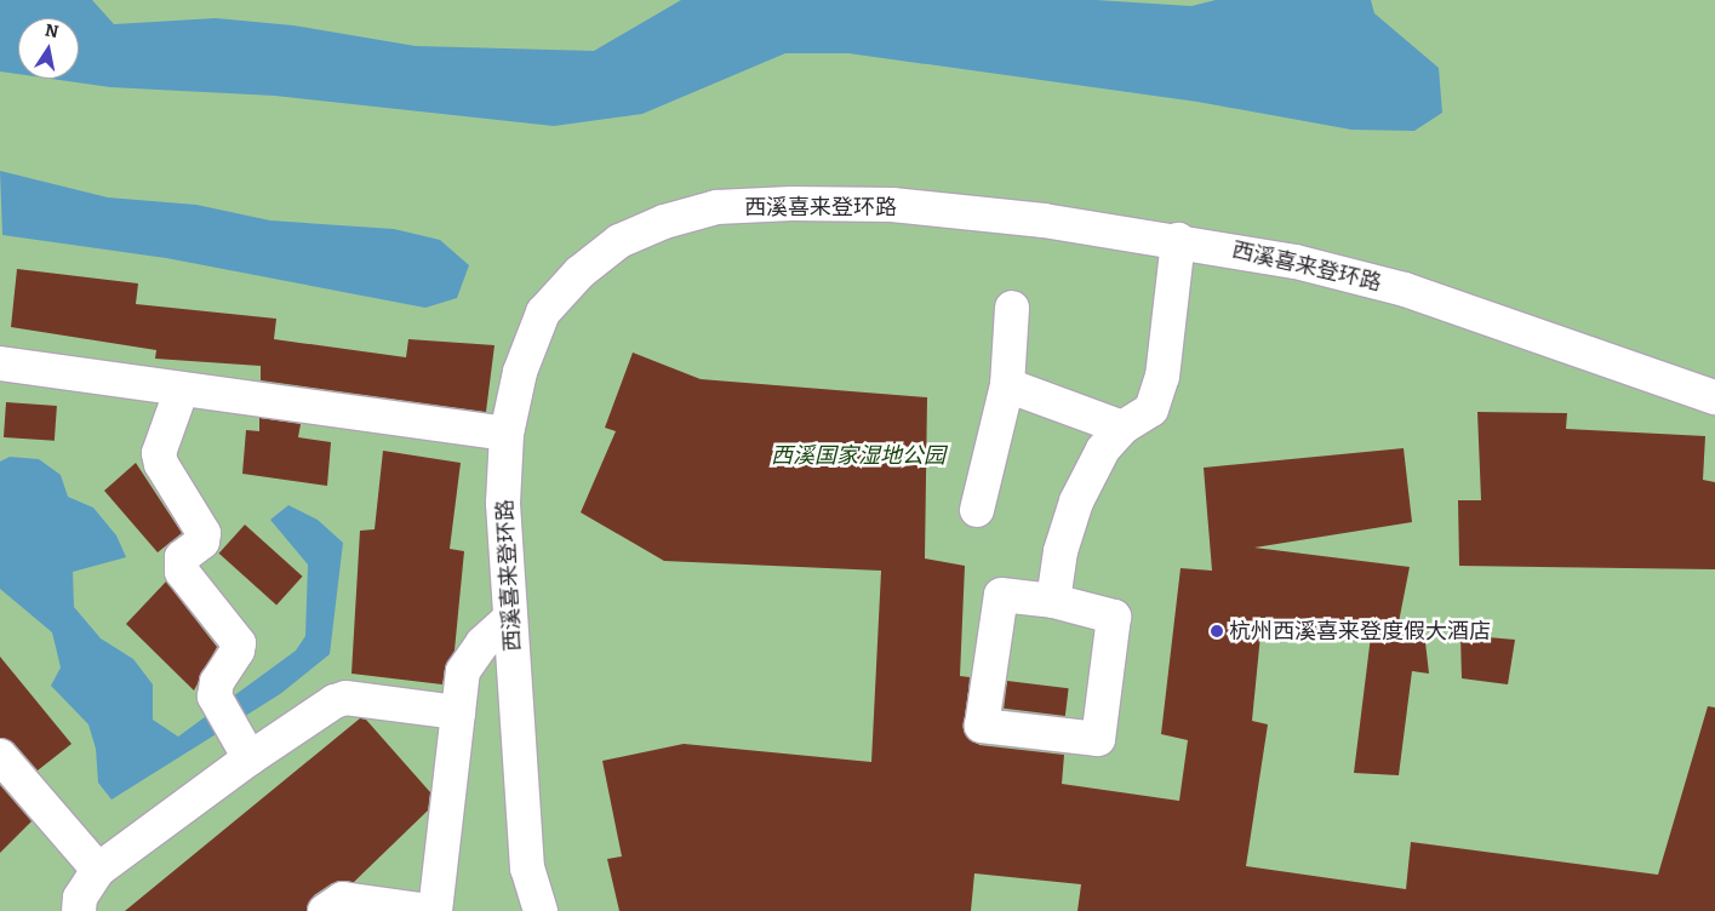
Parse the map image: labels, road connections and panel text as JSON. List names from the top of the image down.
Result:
{
  "streets": {
    "street": ["西溪喜来登环路"]
  },
  "parks": ["西溪国家湿地公园"],
  "places": ["杭州西溪喜来登度假大酒店"],
  "north": "top"
}
